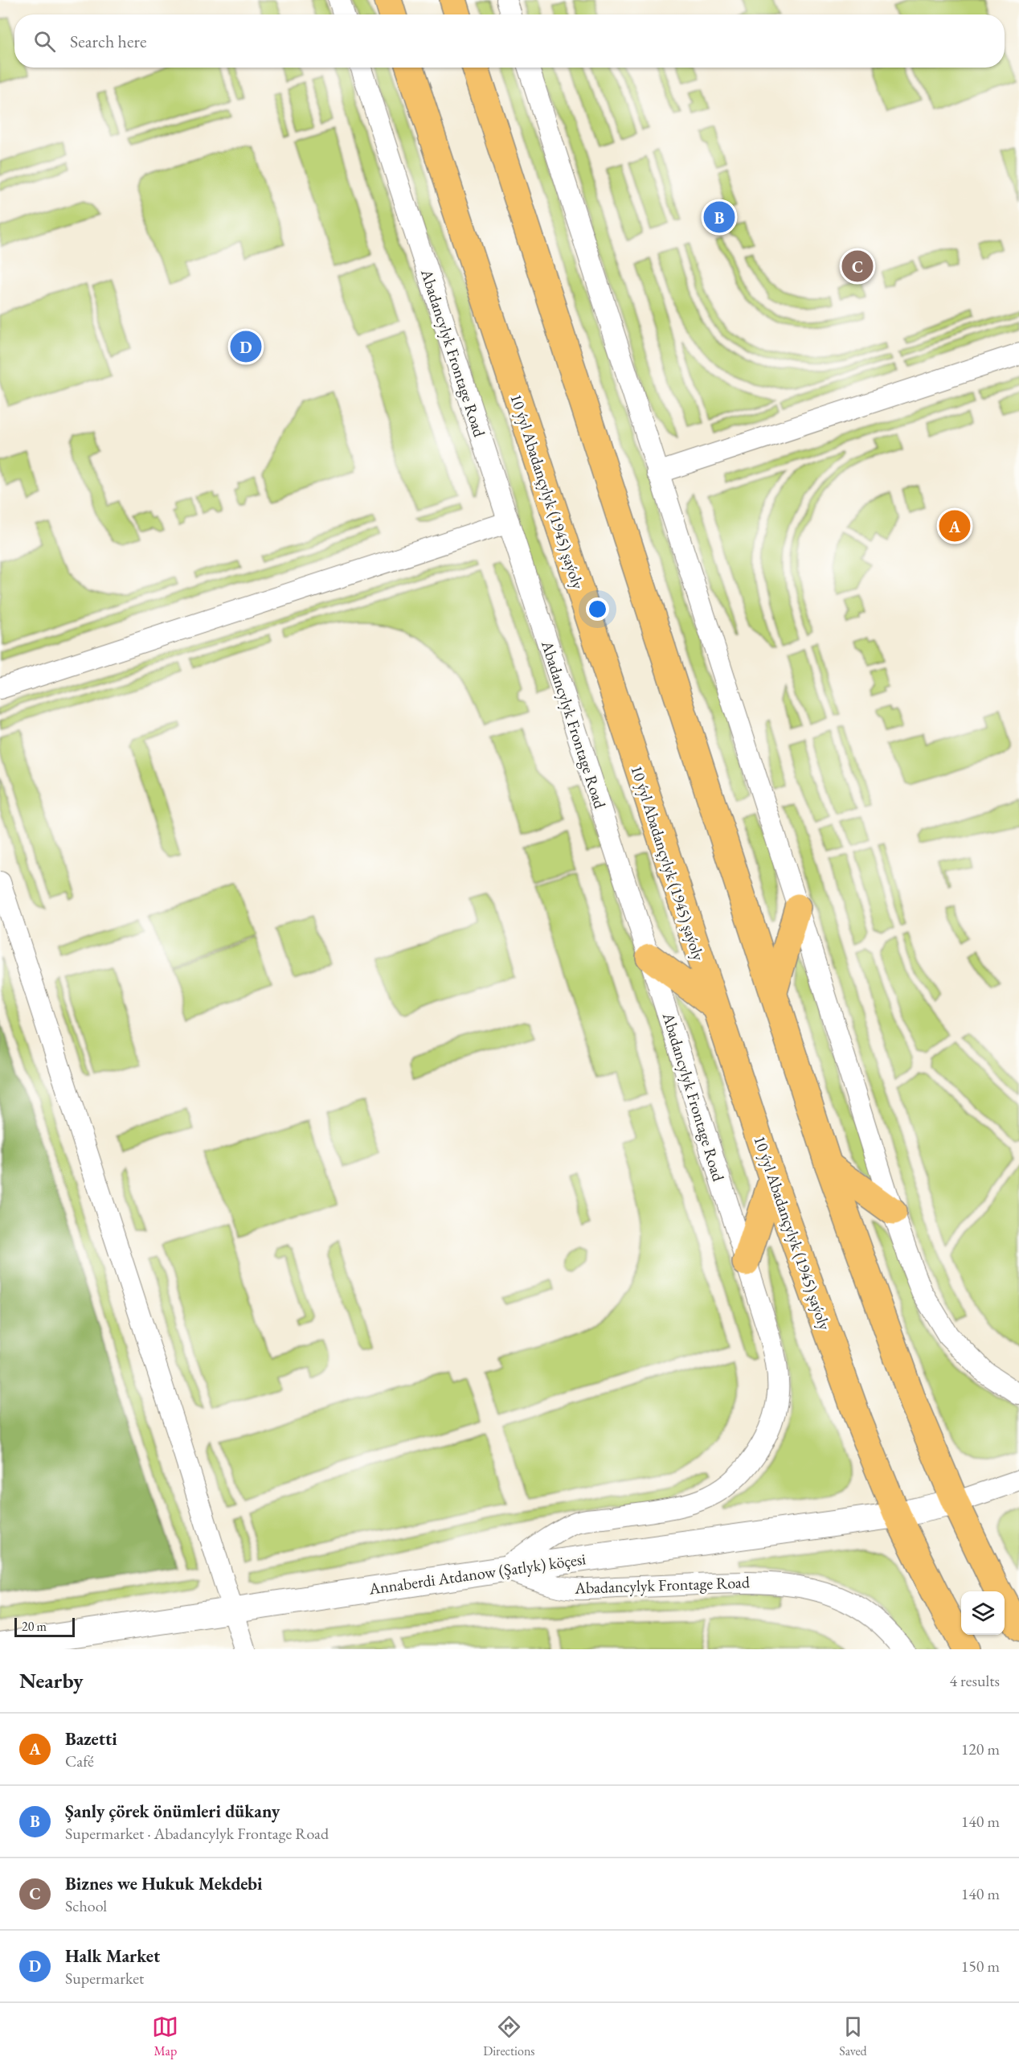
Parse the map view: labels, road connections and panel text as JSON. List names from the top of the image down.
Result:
{
  "streets": {
    "main road": ["10 ýyl Abadançylyk (1945) şaýoly"],
    "street": ["Abadancylyk Frontage Road", "Annaberdi Atdanow (Şatlyk) köçesi"]
  },
  "crossings": [
    ["Abadancylyk Frontage Road", "Annaberdi Atdanow (Şatlyk) köçesi"],
    ["10 ýyl Abadançylyk (1945) şaýoly", "Annaberdi Atdanow (Şatlyk) köçesi"]
  ],
  "scale_bar": "20 m",
  "page": {
    "search": "Search here",
    "pins": [
      "B",
      "C",
      "D",
      "A"
    ],
    "scale": "20 m",
    "heading": ["Nearby", "4 results"],
    "list": [
      {
        "mark": "A",
        "name": "Bazetti",
        "note": "Café",
        "value": "120 m"
      },
      {
        "mark": "B",
        "name": "Şanly çörek önümleri dükany",
        "note": "Supermarket · Abadancylyk Frontage Road",
        "value": "140 m"
      },
      {
        "mark": "C",
        "name": "Biznes we Hukuk Mekdebi",
        "note": "School",
        "value": "140 m"
      },
      {
        "mark": "D",
        "name": "Halk Market",
        "note": "Supermarket",
        "value": "150 m"
      }
    ],
    "nav": ["Map", "Directions", "Saved"]
  }
}
